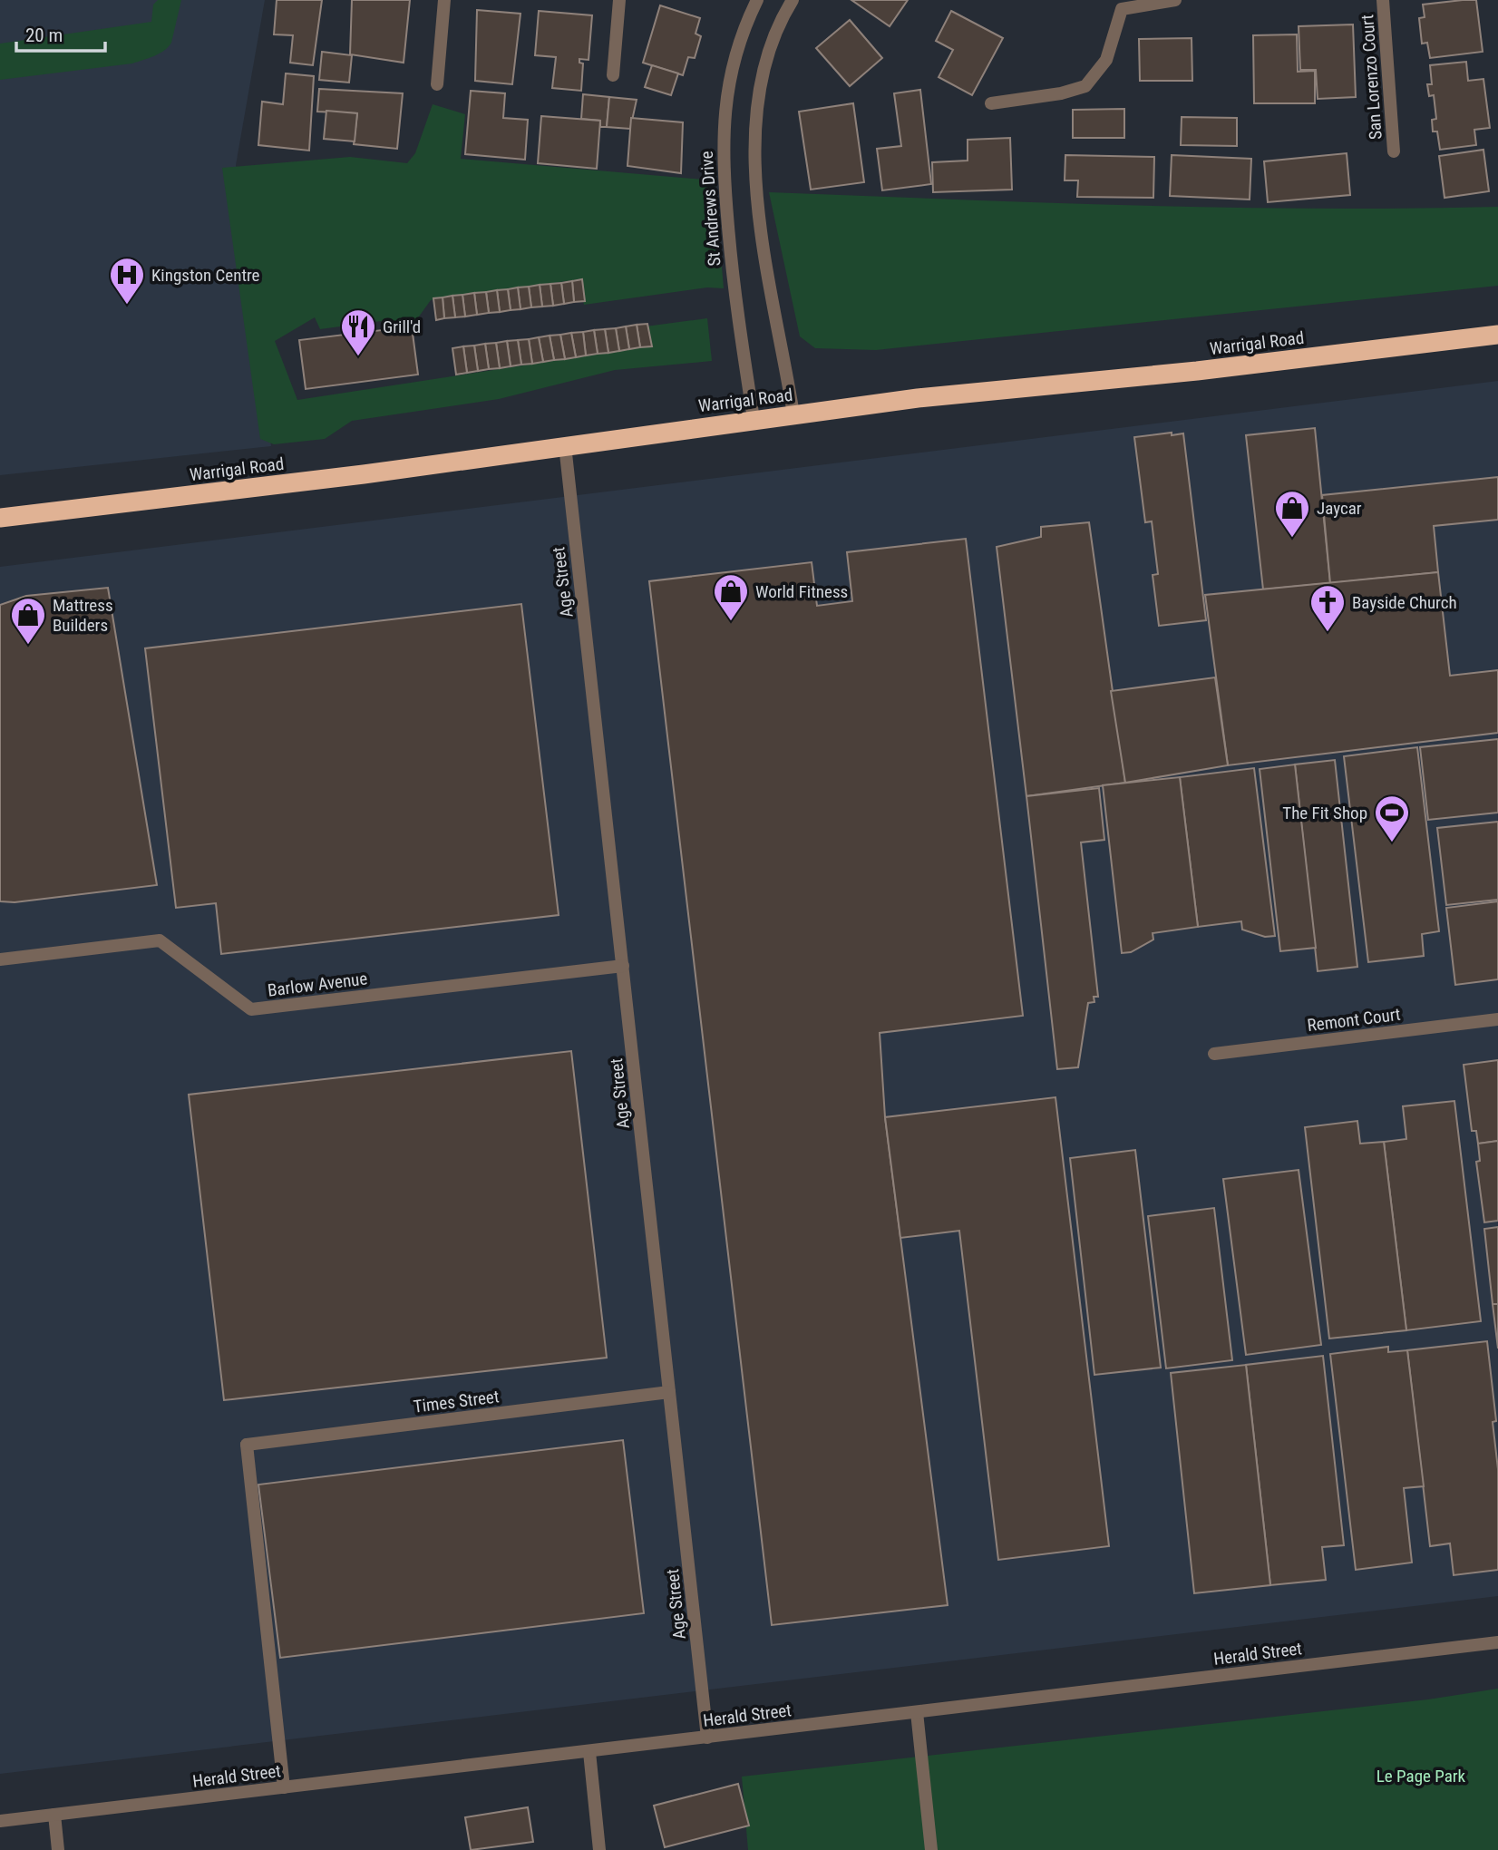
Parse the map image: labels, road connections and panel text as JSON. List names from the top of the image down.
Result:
{
  "streets": {
    "highway": ["Warrigal Road"],
    "street": [
      "San Lorenzo Court",
      "St Andrews Drive",
      "Age Street",
      "Barlow Avenue",
      "Remont Court",
      "Times Street",
      "Herald Street"
    ]
  },
  "crossings": [
    ["St Andrews Drive", "Warrigal Road"],
    ["Warrigal Road", "Age Street"],
    ["Age Street", "Barlow Avenue"],
    ["Age Street", "Times Street"],
    ["Age Street", "Herald Street"],
    ["Times Street", "Herald Street"]
  ],
  "parks": ["Le Page Park"],
  "places": {
    "hospital": ["Kingston Centre"],
    "restaurant": ["Grill'd"],
    "shop": ["Jaycar", "World Fitness", "Mattress Builders"],
    "church": ["Bayside Church"],
    "sports": ["The Fit Shop"]
  },
  "scale_bar": "20 m"
}
